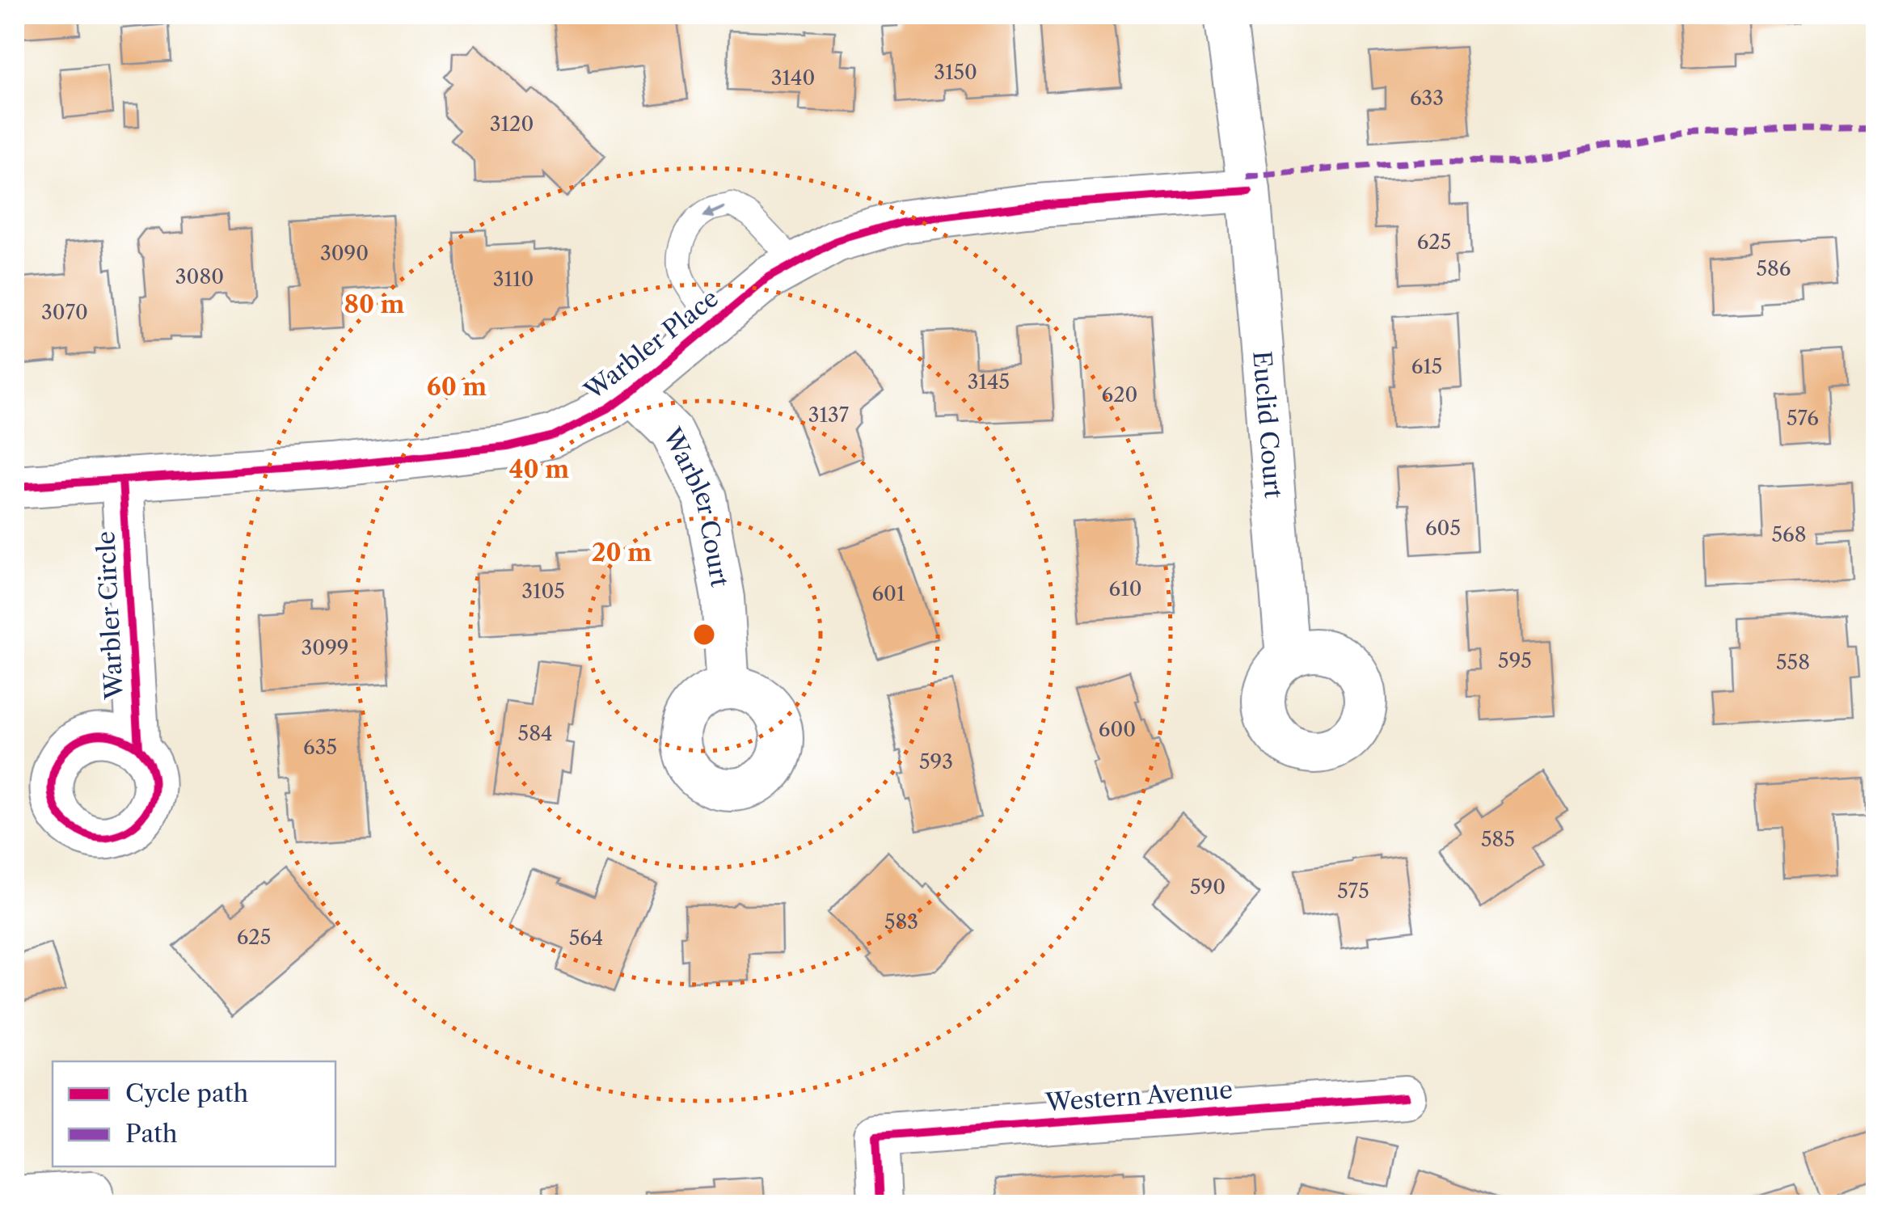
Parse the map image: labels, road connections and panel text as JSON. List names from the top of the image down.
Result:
{
  "streets": {
    "street": [
      "Warbler Place",
      "Euclid Court",
      "Warbler Court",
      "Warbler Circle",
      "Western Avenue"
    ]
  },
  "crossings": [
    ["Warbler Place", "Euclid Court"],
    ["Warbler Place", "Warbler Court"],
    ["Warbler Place", "Warbler Circle"]
  ],
  "house_numbers": [
    "3150",
    "3140",
    "633",
    "3120",
    "625",
    "3090",
    "586",
    "3080",
    "3110",
    "3070",
    "615",
    "3145",
    "620",
    "3137",
    "576",
    "605",
    "568",
    "610",
    "3105",
    "601",
    "3099",
    "595",
    "558",
    "600",
    "584",
    "635",
    "593",
    "585",
    "590",
    "575",
    "583",
    "625",
    "564"
  ],
  "legend": ["Cycle path", "Path"],
  "rings": [
    "80 m",
    "60 m",
    "40 m",
    "20 m"
  ]
}
